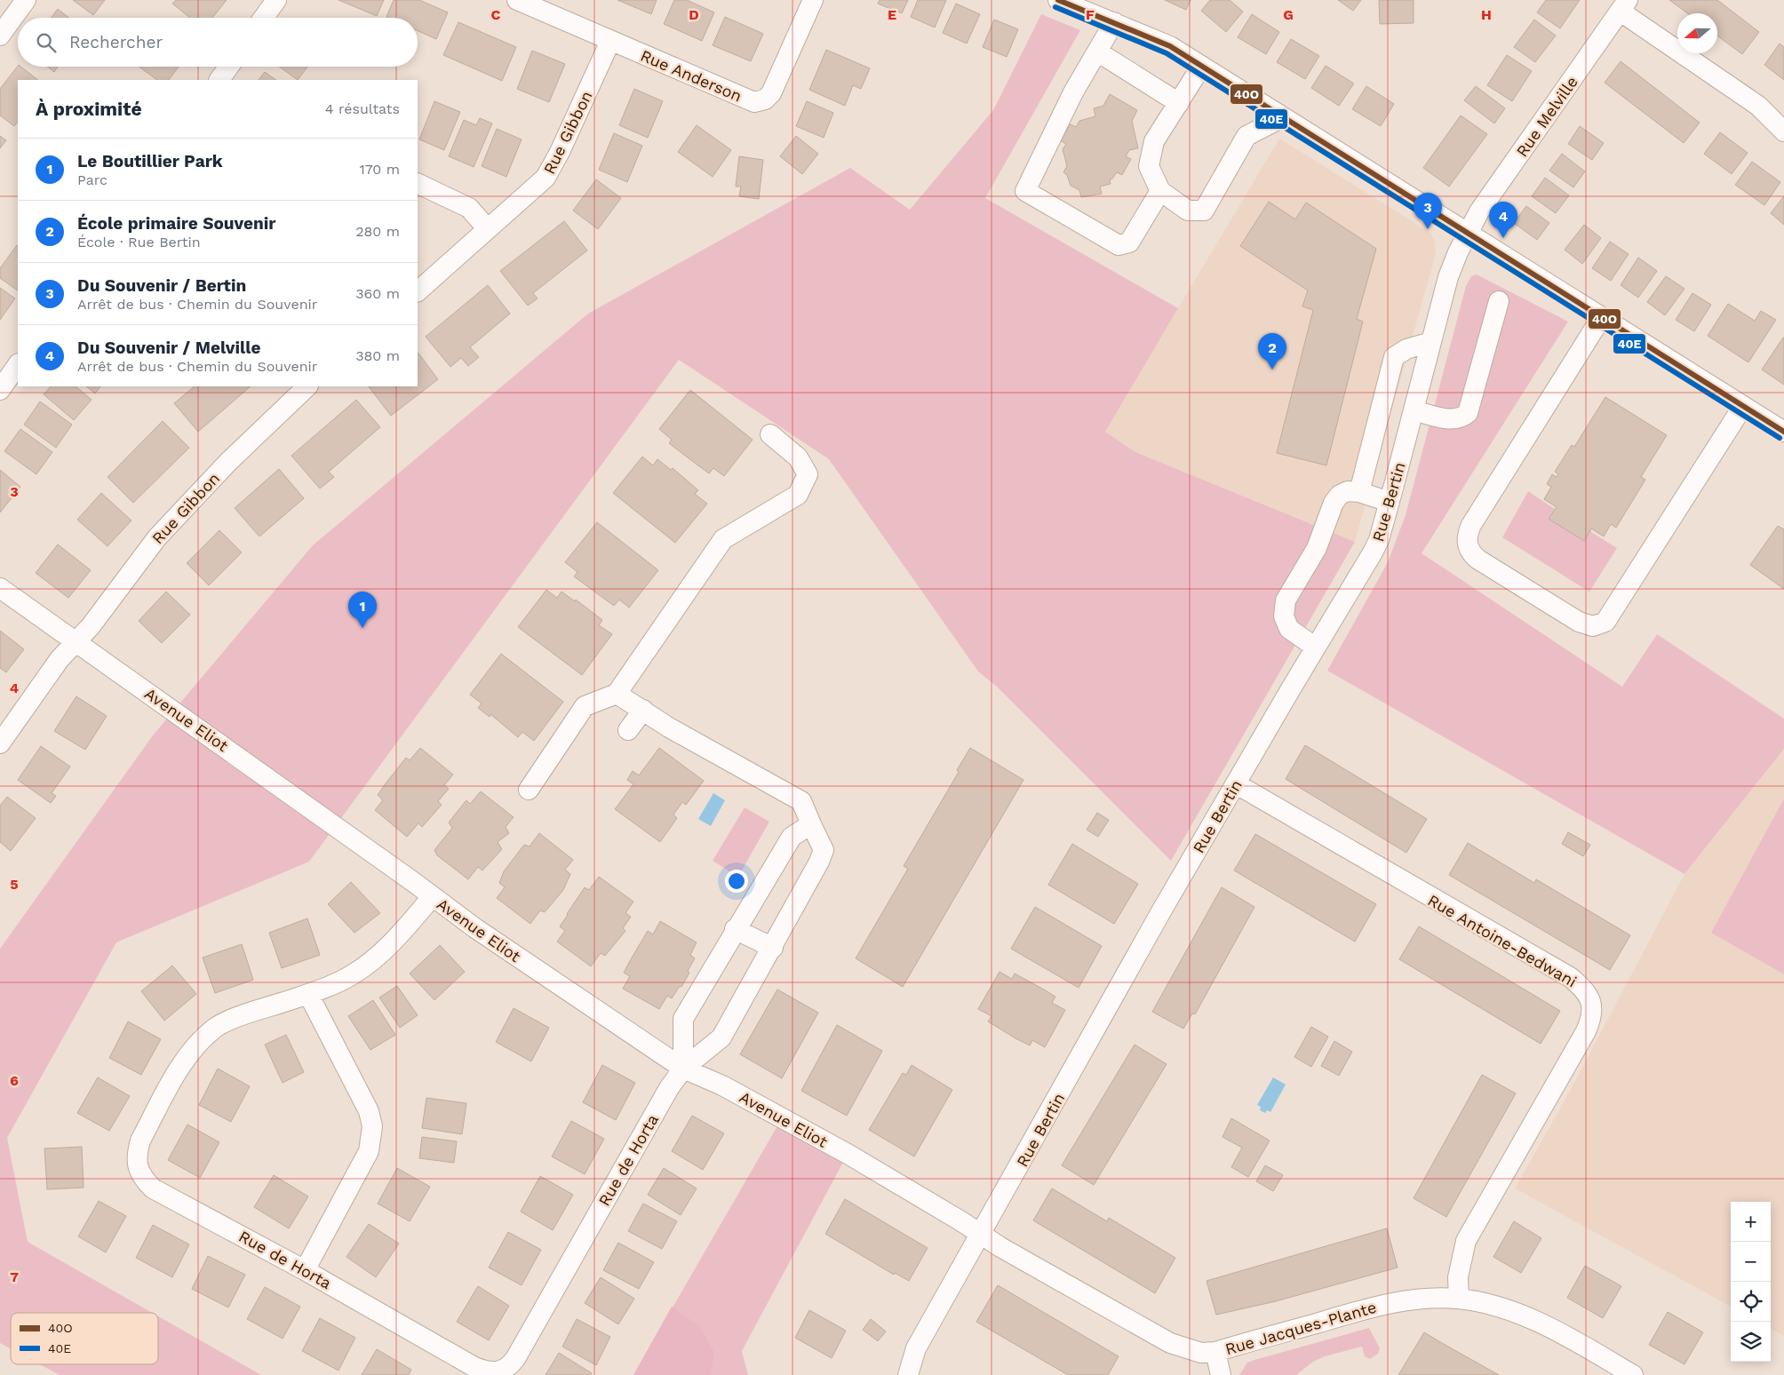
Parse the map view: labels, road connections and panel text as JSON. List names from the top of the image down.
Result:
{
  "streets": {
    "street": [
      "Rue Anderson",
      "Rue Melville",
      "Rue Gibbon",
      "Rue Bertin",
      "Avenue Eliot",
      "Rue Antoine-Bedwani",
      "Rue de Horta",
      "Rue Jacques-Plante"
    ]
  },
  "crossings": [
    ["Rue Anderson", "Rue Gibbon"],
    ["Rue Melville", "Rue Bertin"],
    ["Rue Gibbon", "Avenue Eliot"],
    ["Rue Bertin", "Avenue Eliot"],
    ["Rue Bertin", "Rue Antoine-Bedwani"],
    ["Rue Bertin", "Rue Jacques-Plante"],
    ["Avenue Eliot", "Rue de Horta"],
    ["Avenue Eliot", "Rue Jacques-Plante"],
    ["Rue Antoine-Bedwani", "Rue Jacques-Plante"]
  ],
  "lines": ["transit line 40O", "transit line 40E"],
  "legend": ["40O", "40E"],
  "north": "left",
  "page": {
    "search": "Rechercher",
    "heading": ["À proximité", "4 résultats"],
    "list": [
      {
        "mark": "1",
        "name": "Le Boutillier Park",
        "note": "Parc",
        "value": "170 m"
      },
      {
        "mark": "2",
        "name": "École primaire Souvenir",
        "note": "École · Rue Bertin",
        "value": "280 m"
      },
      {
        "mark": "3",
        "name": "Du Souvenir / Bertin",
        "note": "Arrêt de bus · Chemin du Souvenir",
        "value": "360 m"
      },
      {
        "mark": "4",
        "name": "Du Souvenir / Melville",
        "note": "Arrêt de bus · Chemin du Souvenir",
        "value": "380 m"
      }
    ],
    "pins": [
      "3",
      "4",
      "2",
      "1"
    ],
    "map_buttons": ["+", "−"]
  },
  "grid": {
    "columns": [
      "C",
      "D",
      "E",
      "F",
      "G",
      "H"
    ],
    "rows": [
      "3",
      "4",
      "5",
      "6",
      "7"
    ]
  }
}
